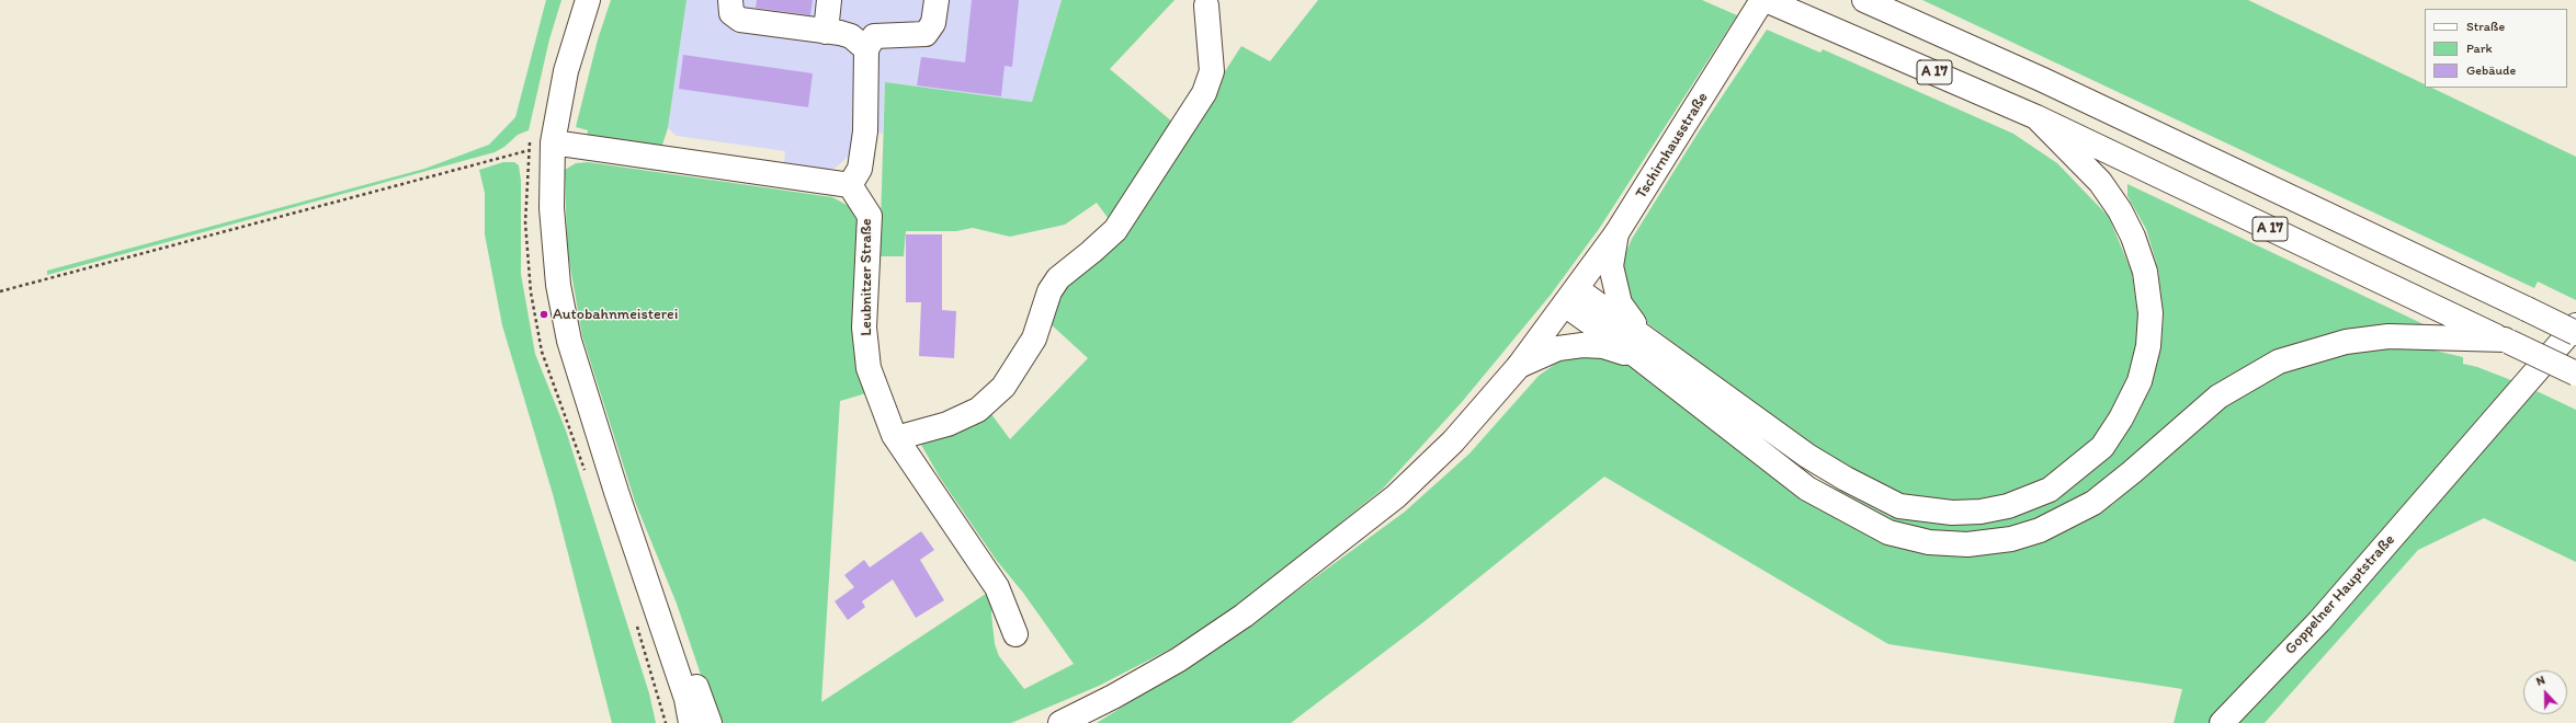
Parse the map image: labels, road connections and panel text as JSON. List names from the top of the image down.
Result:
{
  "streets": {
    "main road": [
      "A 17",
      "Tschirnhausstraße",
      "Leubnitzer Straße",
      "Goppelner Hauptstraße"
    ]
  },
  "crossings": [
    ["A 17", "Tschirnhausstraße"]
  ],
  "places": ["Autobahnmeisterei"],
  "legend": ["Straße", "Park", "Gebäude"],
  "north": "top"
}
